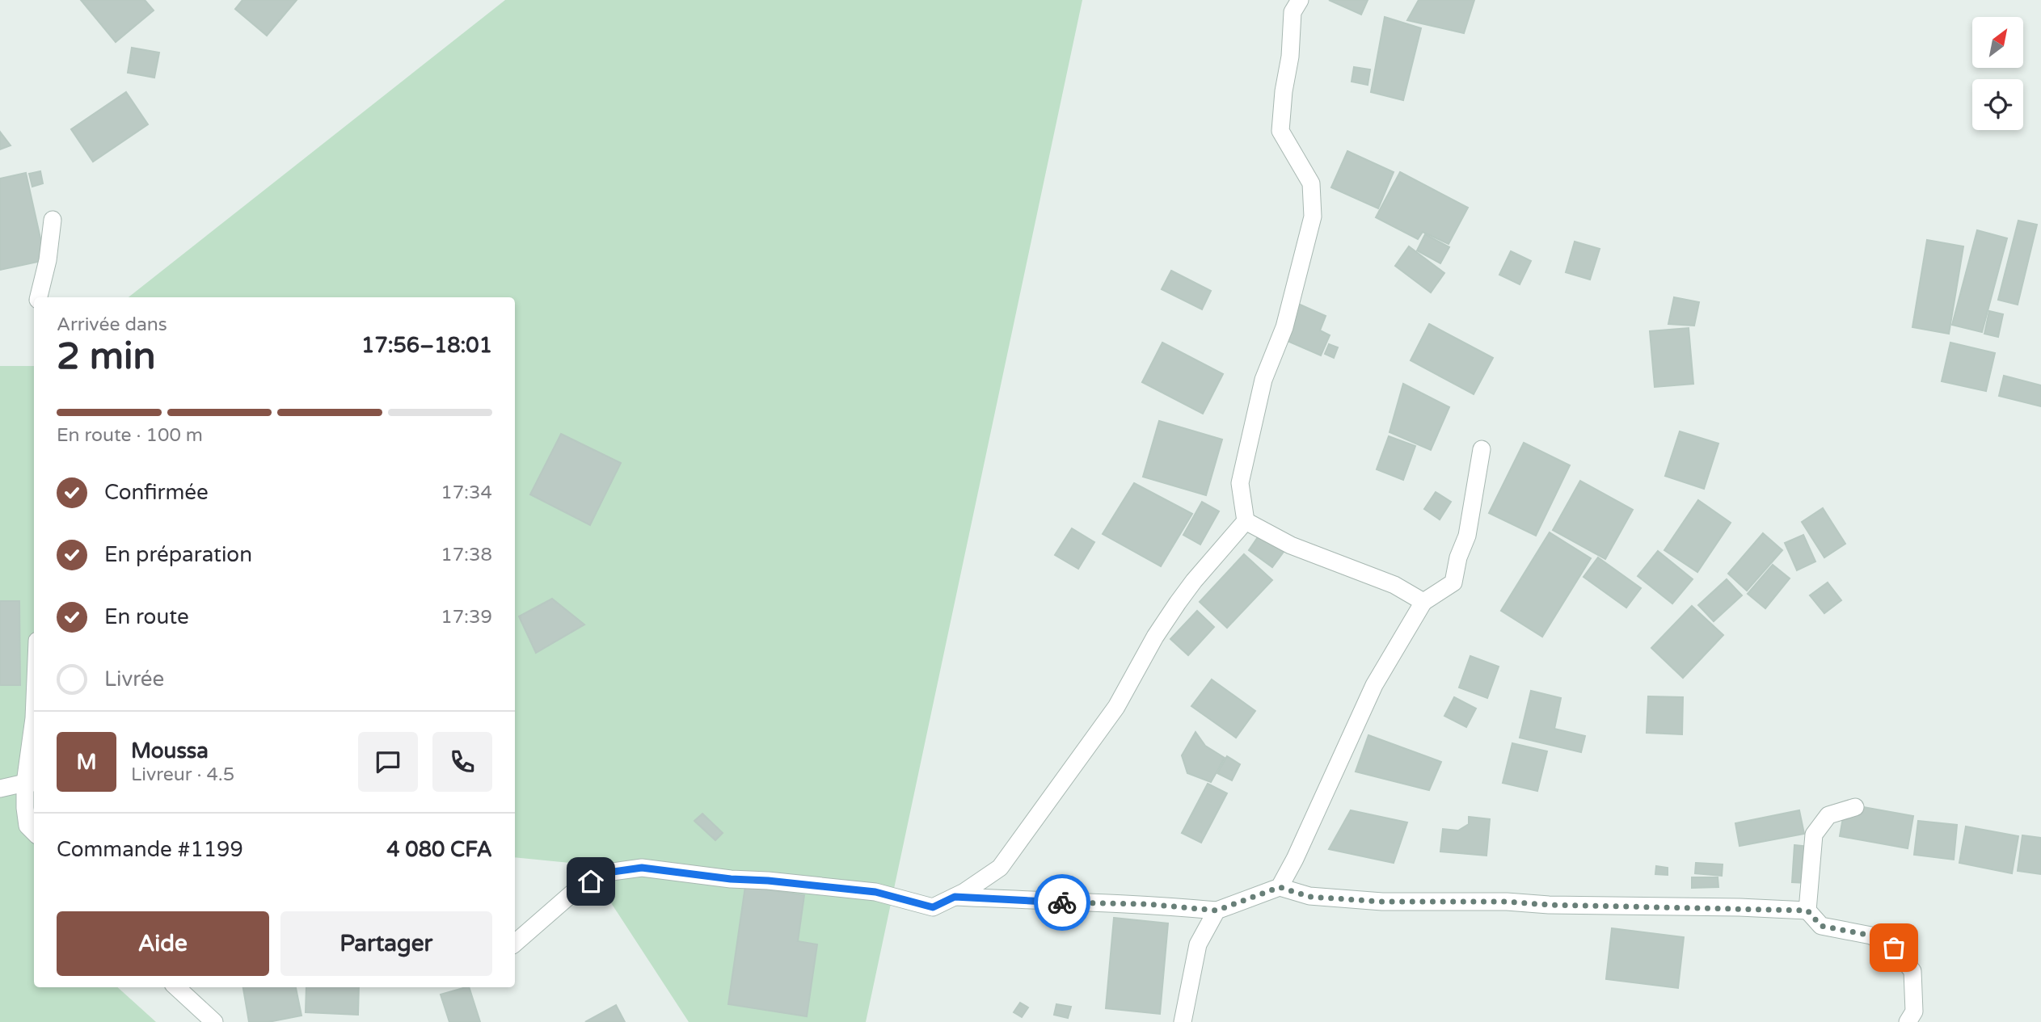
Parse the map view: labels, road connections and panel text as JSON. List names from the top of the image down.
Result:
{
  "north": "top right",
  "page": {
    "heading": ["2 min", "Arrivée dans", "17:56–18:01"],
    "panel": [
      "Moussa",
      "Livreur · 4.5",
      "Commande #1199",
      "4 080 CFA"
    ],
    "bar": "En route · 100 m",
    "list": [
      ["Confirmée", "17:34"],
      ["En préparation", "17:38"],
      ["En route", "17:39"],
      "Livrée"
    ],
    "round": "M",
    "buttons": ["Aide", "Partager"]
  }
}
